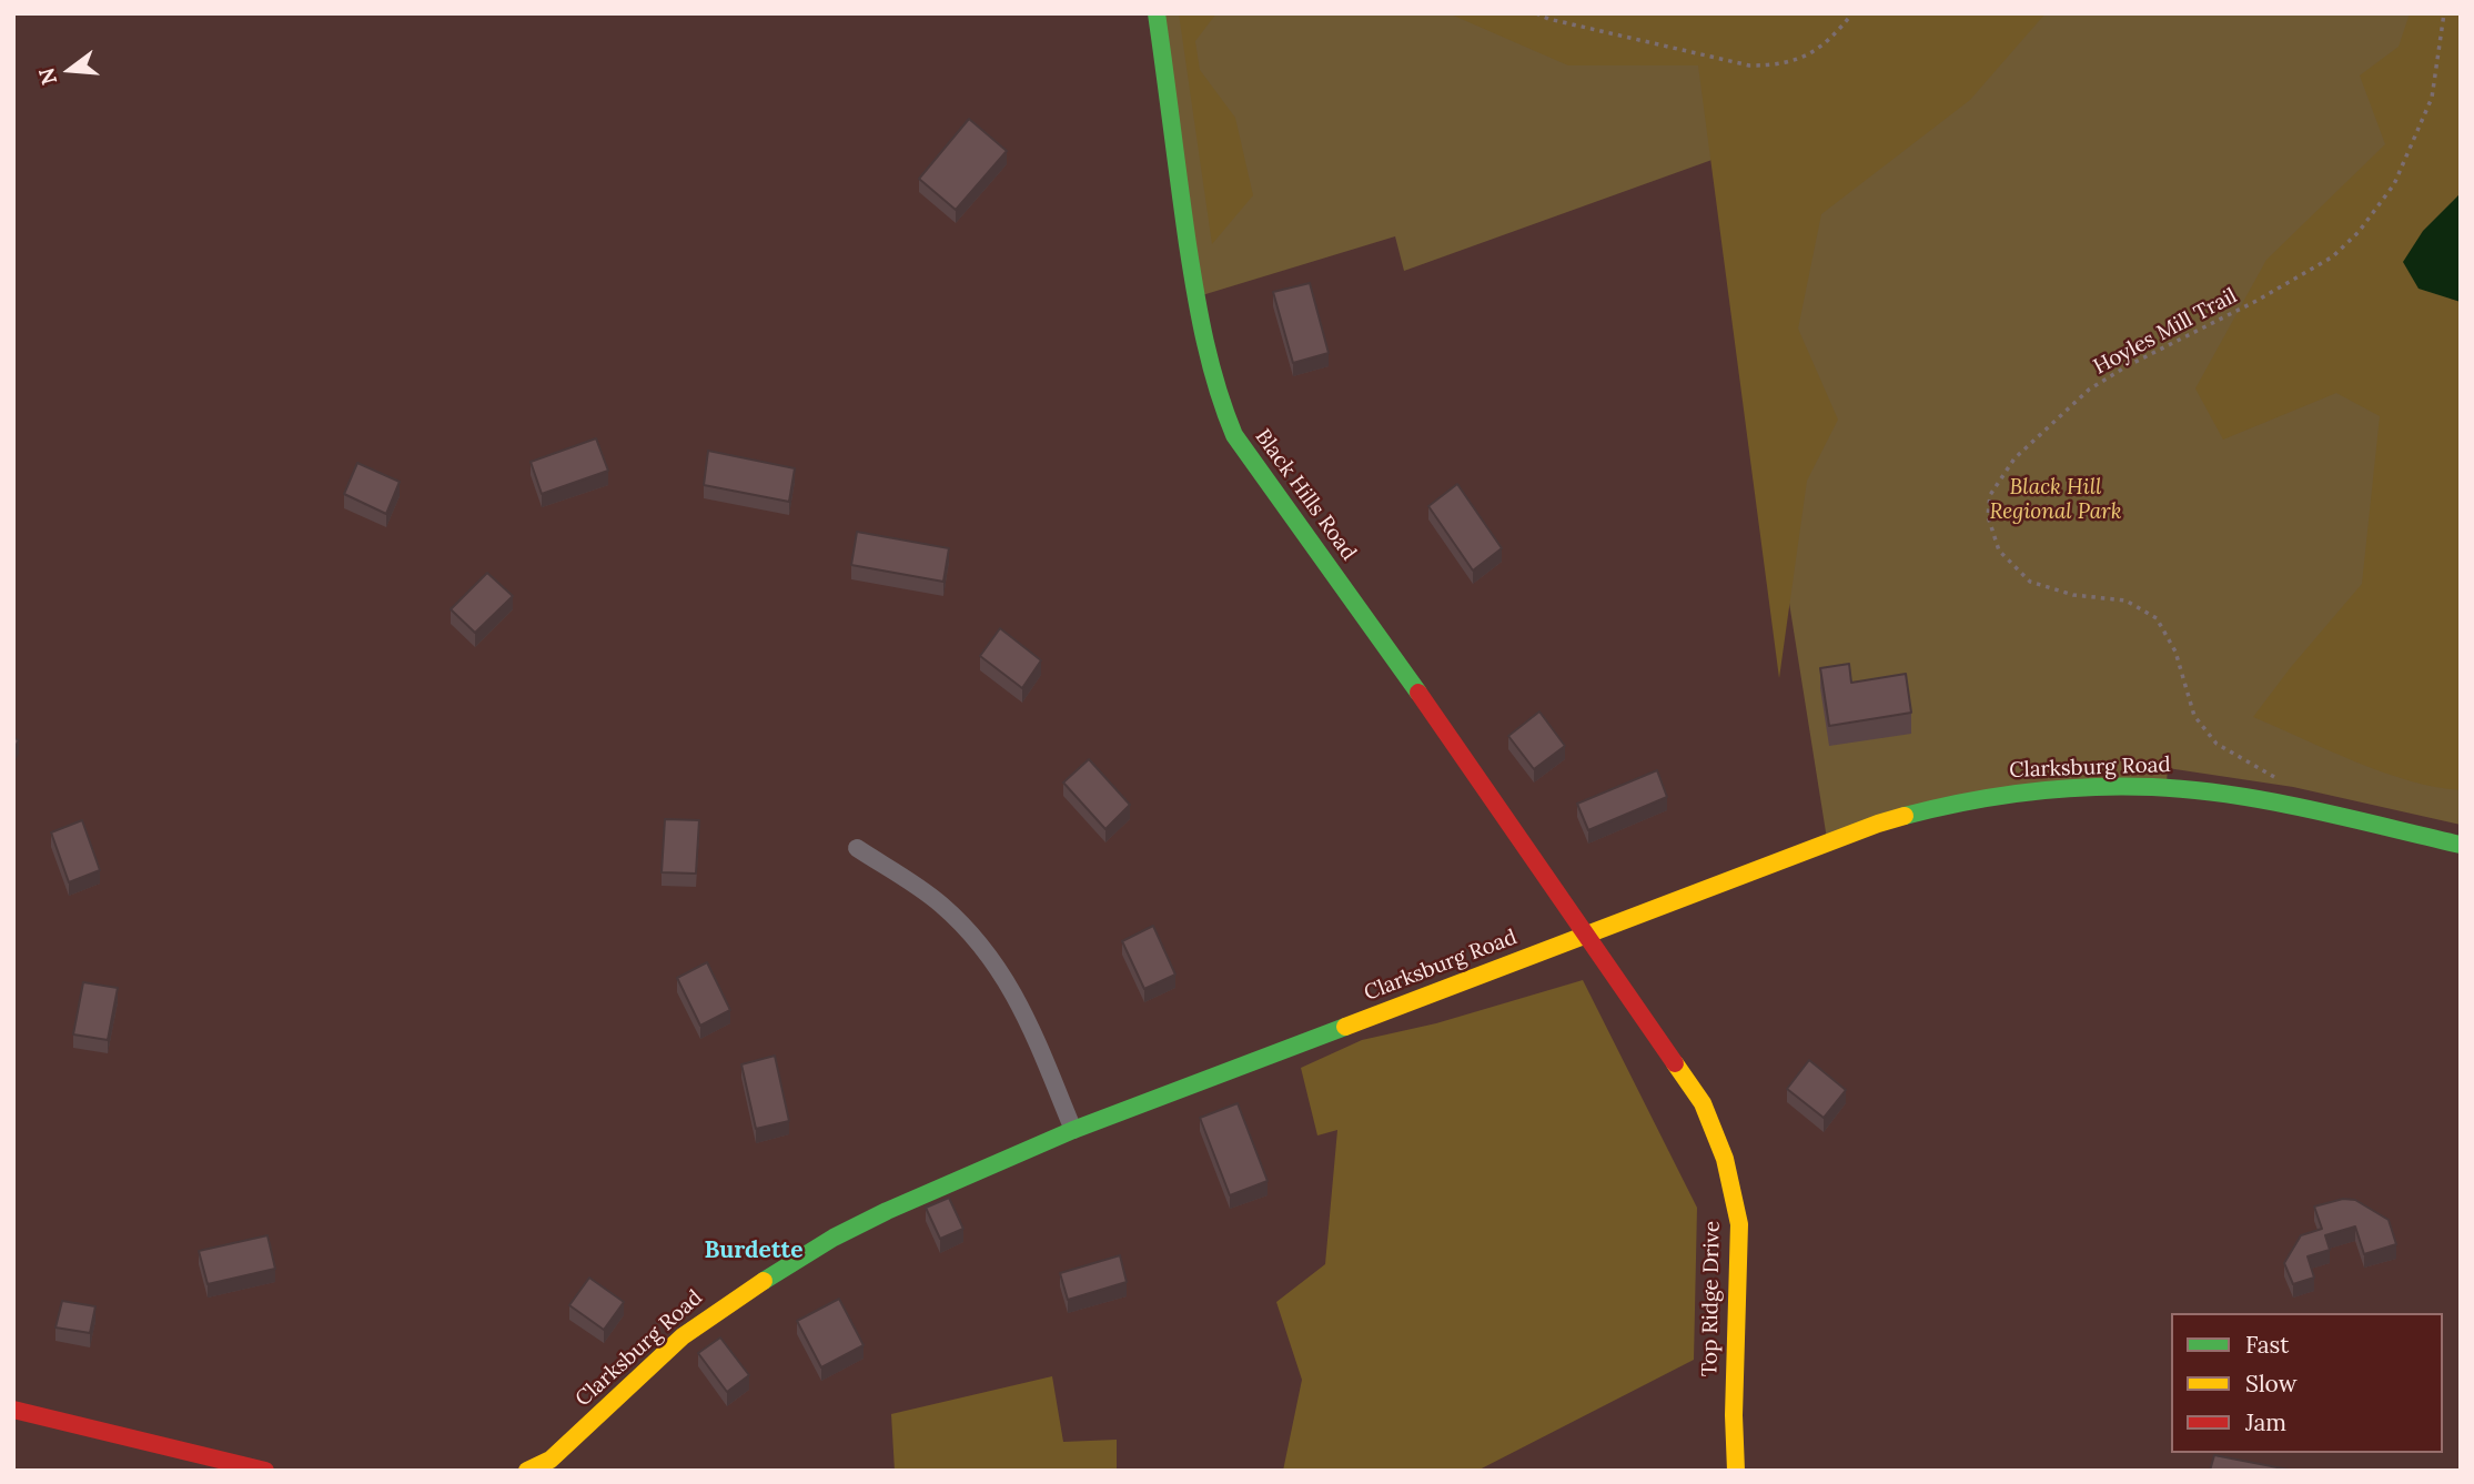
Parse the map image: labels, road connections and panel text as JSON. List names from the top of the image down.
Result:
{
  "streets": {
    "main road": ["Black Hills Road", "Clarksburg Road", "Top Ridge Drive"],
    "path": ["Hoyles Mill Trail"]
  },
  "crossings": [
    ["Black Hills Road", "Clarksburg Road"],
    ["Black Hills Road", "Top Ridge Drive"],
    ["Clarksburg Road", "Top Ridge Drive"]
  ],
  "districts": ["Burdette"],
  "parks": ["Black Hill Regional Park"],
  "legend": ["Fast", "Slow", "Jam"],
  "north": "left"
}
